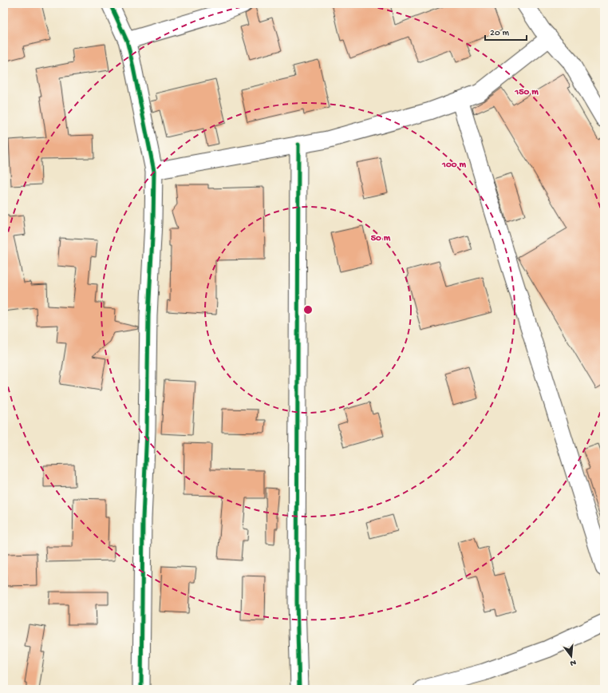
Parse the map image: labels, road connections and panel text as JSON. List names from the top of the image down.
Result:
{
  "scale_bar": "20 m",
  "north": "bottom",
  "rings": ["150 m", "100 m", "50 m"]
}
